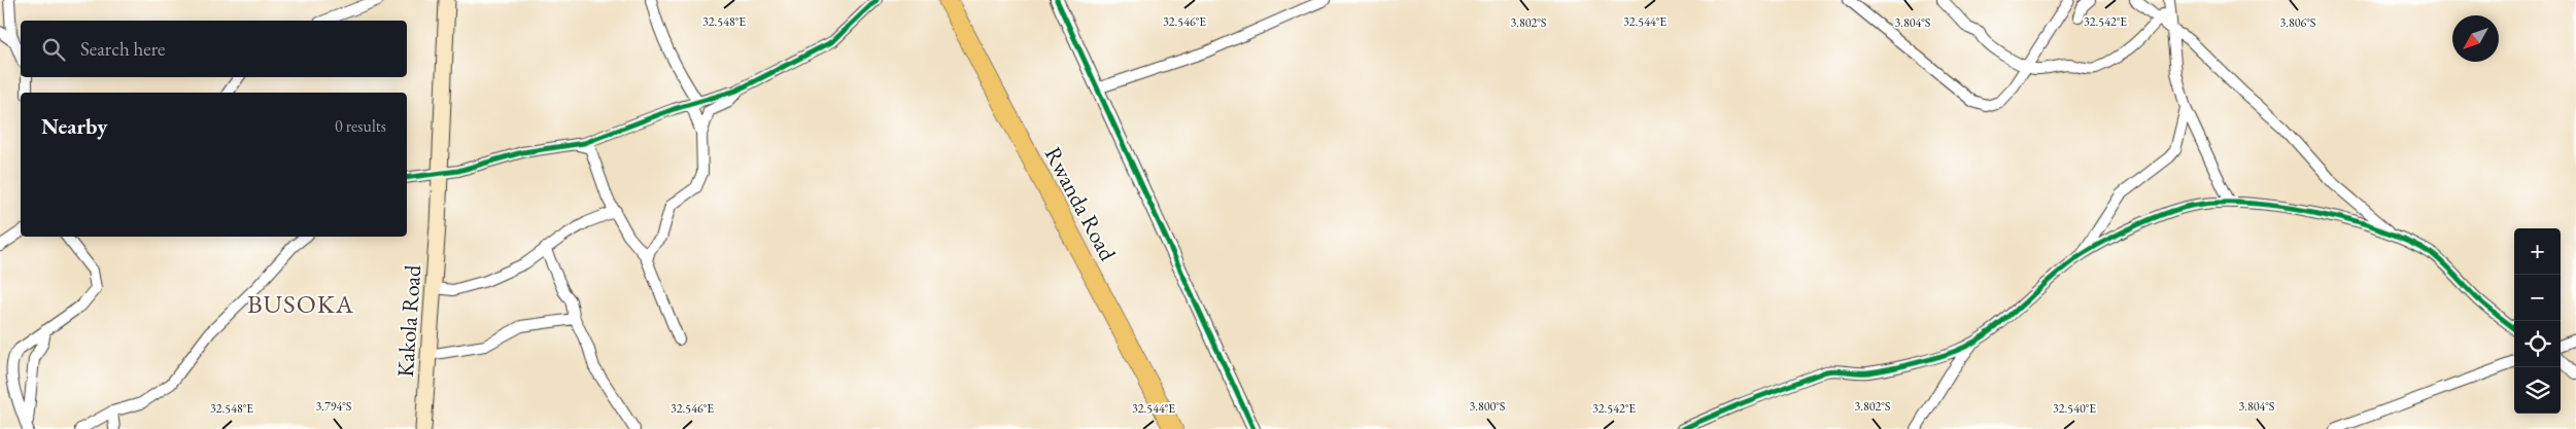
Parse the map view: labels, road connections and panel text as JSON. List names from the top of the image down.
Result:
{
  "streets": {
    "highway": ["Rwanda Road"],
    "main road": ["Kakola Road"]
  },
  "districts": ["BUSOKA"],
  "north": "bottom left",
  "page": {
    "search": "Search here",
    "heading": ["Nearby", "0 results"],
    "map_buttons": ["+", "−"]
  },
  "coordinates": [
    "32.548°E",
    "32.546°E",
    "32.544°E",
    "32.542°E",
    "3.802°S",
    "3.804°S",
    "3.806°S",
    "3.794°S",
    "3.800°S",
    "32.540°E"
  ]
}
